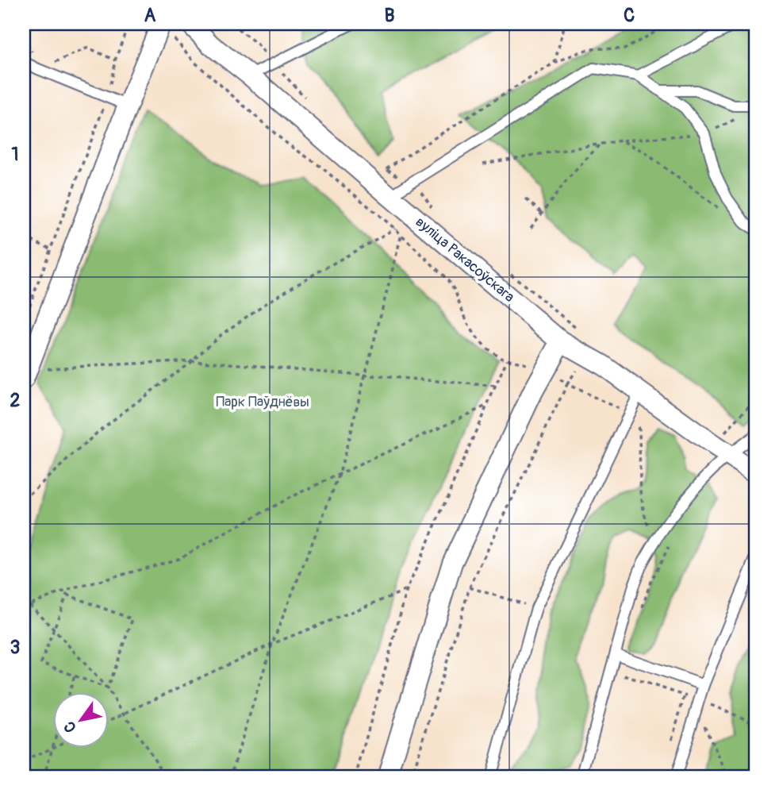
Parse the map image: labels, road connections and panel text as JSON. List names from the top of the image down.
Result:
{
  "streets": {
    "street": ["вуліца Ракасоўскага"]
  },
  "parks": ["Парк Паўднёвы"],
  "north": "bottom left",
  "grid": {
    "columns": ["A", "B", "C"],
    "rows": ["1", "2", "3"]
  }
}
